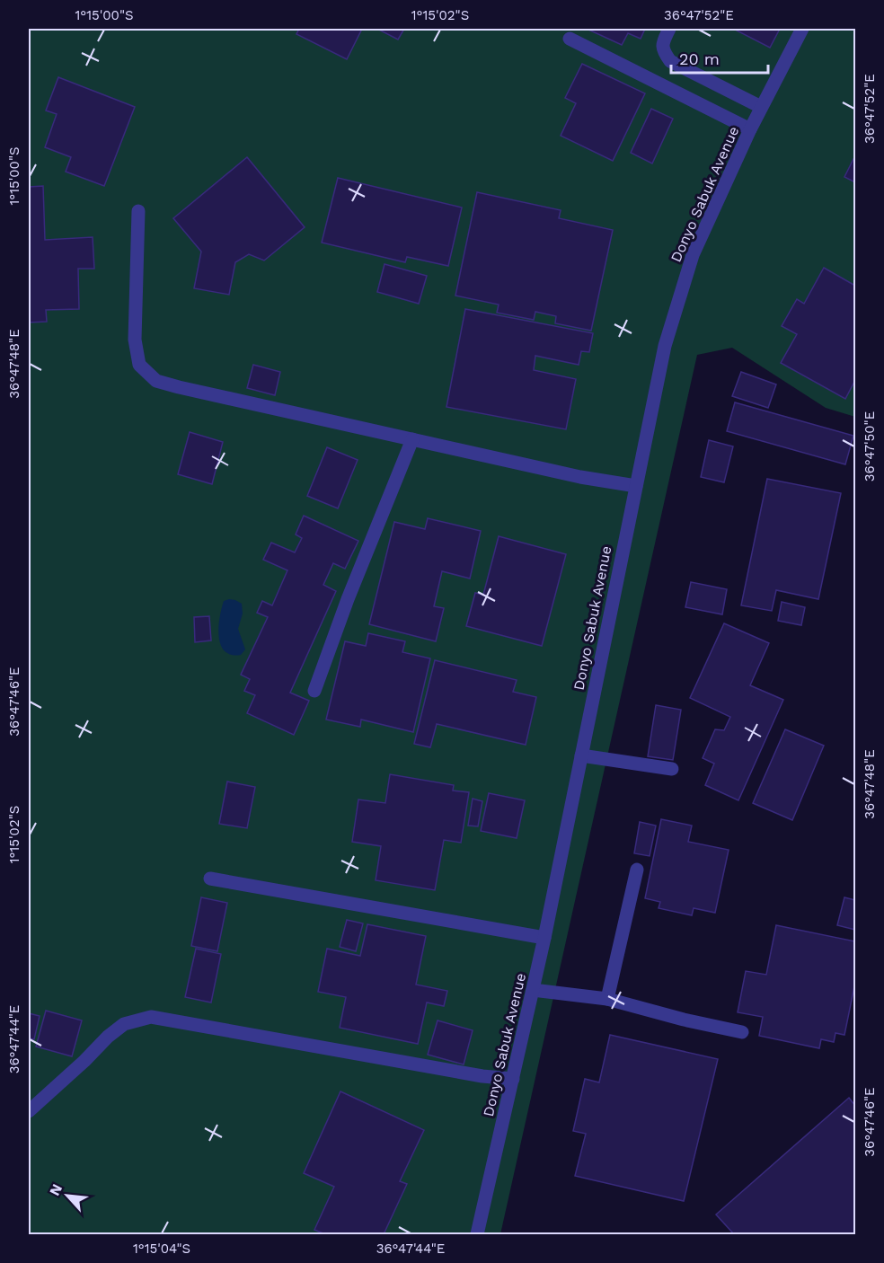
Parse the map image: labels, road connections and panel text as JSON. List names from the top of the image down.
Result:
{
  "streets": {
    "street": ["Donyo Sabuk Avenue"]
  },
  "scale_bar": "20 m",
  "north": "top left",
  "coordinates": [
    "1°15'00\"S",
    "1°15'02\"S",
    "36°47'52\"E",
    "36°47'48\"E",
    "36°47'50\"E",
    "36°47'46\"E",
    "36°47'44\"E",
    "1°15'04\"S"
  ]
}
